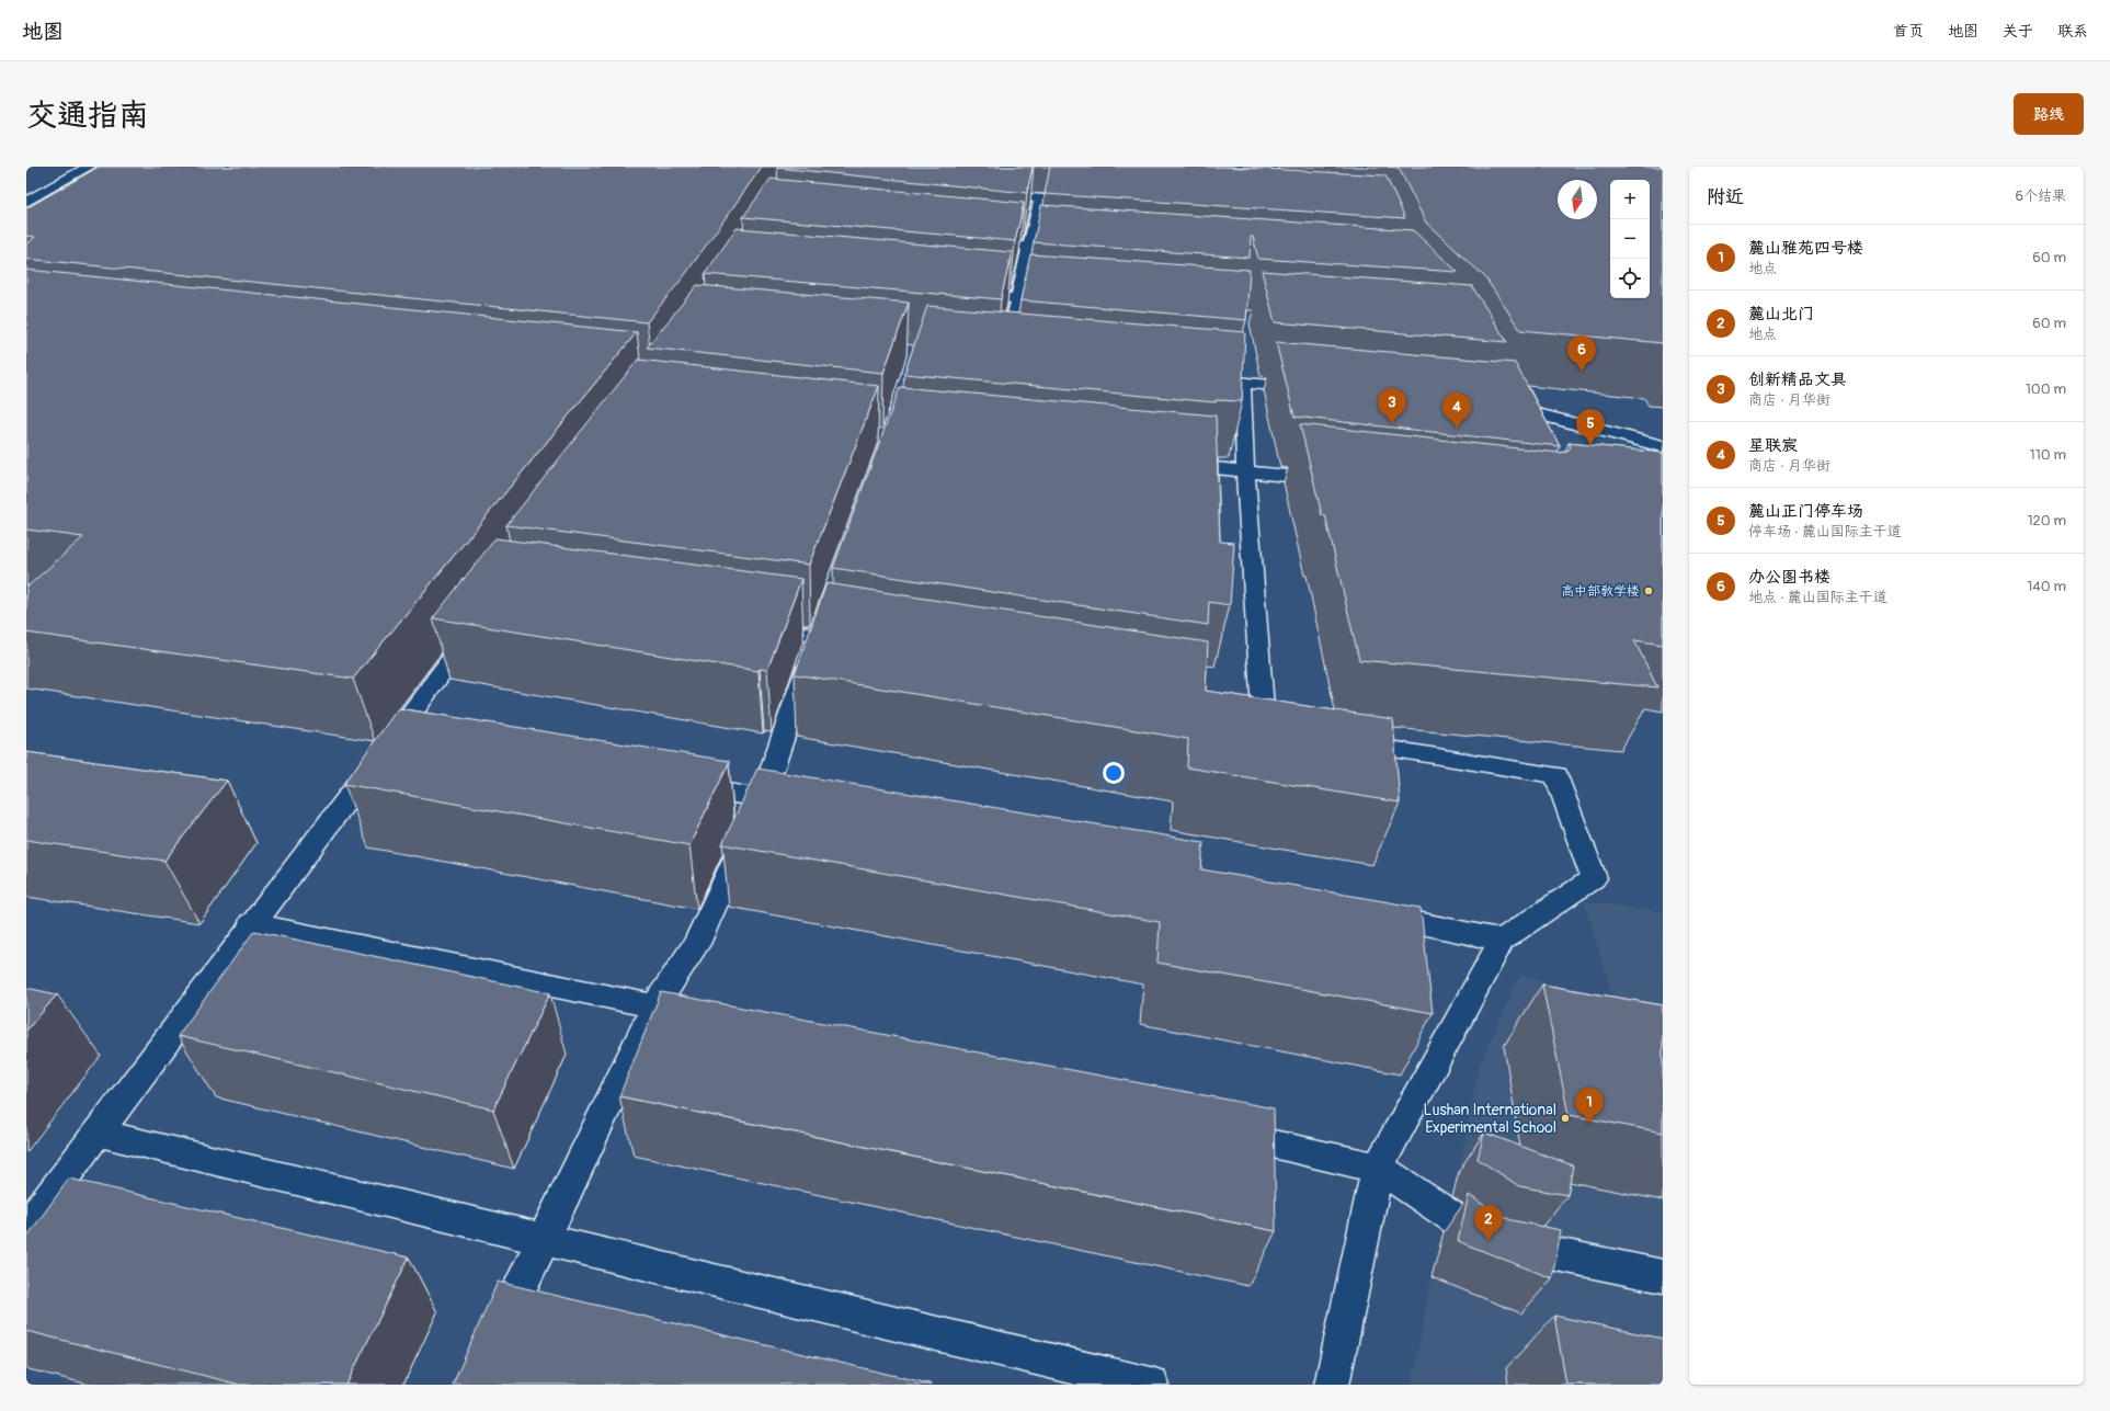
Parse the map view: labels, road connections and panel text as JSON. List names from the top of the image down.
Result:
{
  "places": ["高中部教学楼", "Lushan International Experimental School"],
  "north": "bottom",
  "page": {
    "header": "地图",
    "nav": [
      "首页",
      "地图",
      "关于",
      "联系"
    ],
    "title": "交通指南",
    "buttons": "路线",
    "heading": ["附近", "6个结果"],
    "map_buttons": ["+", "−"],
    "list": [
      {
        "mark": "1",
        "name": "麓山雅苑四号楼",
        "note": "地点",
        "value": "60 m"
      },
      {
        "mark": "2",
        "name": "麓山北门",
        "note": "地点",
        "value": "60 m"
      },
      {
        "mark": "3",
        "name": "创新精品文具",
        "note": "商店 · 月华街",
        "value": "100 m"
      },
      {
        "mark": "4",
        "name": "星联宸",
        "note": "商店 · 月华街",
        "value": "110 m"
      },
      {
        "mark": "5",
        "name": "麓山正门停车场",
        "note": "停车场 · 麓山国际主干道",
        "value": "120 m"
      },
      {
        "mark": "6",
        "name": "办公图书楼",
        "note": "地点 · 麓山国际主干道",
        "value": "140 m"
      }
    ],
    "pins": [
      "6",
      "3",
      "4",
      "5",
      "1",
      "2"
    ]
  }
}
